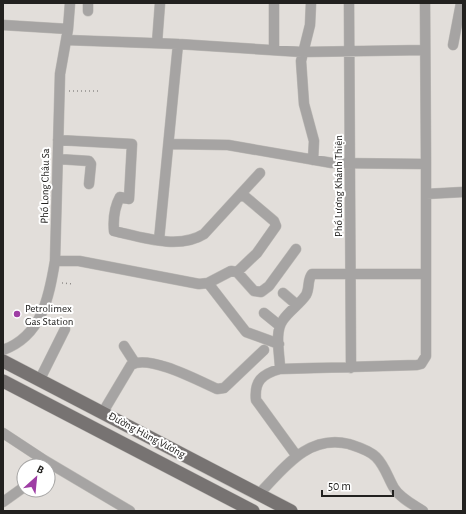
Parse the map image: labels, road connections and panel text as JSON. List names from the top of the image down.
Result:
{
  "streets": {
    "main road": ["Đường Hùng Vương"],
    "street": ["Phố Long Châu Sa", "Phố Lương Khánh Thiện"]
  },
  "places": ["Petrolimex Gas Station"],
  "scale_bar": "50 m",
  "north": "top right"
}
